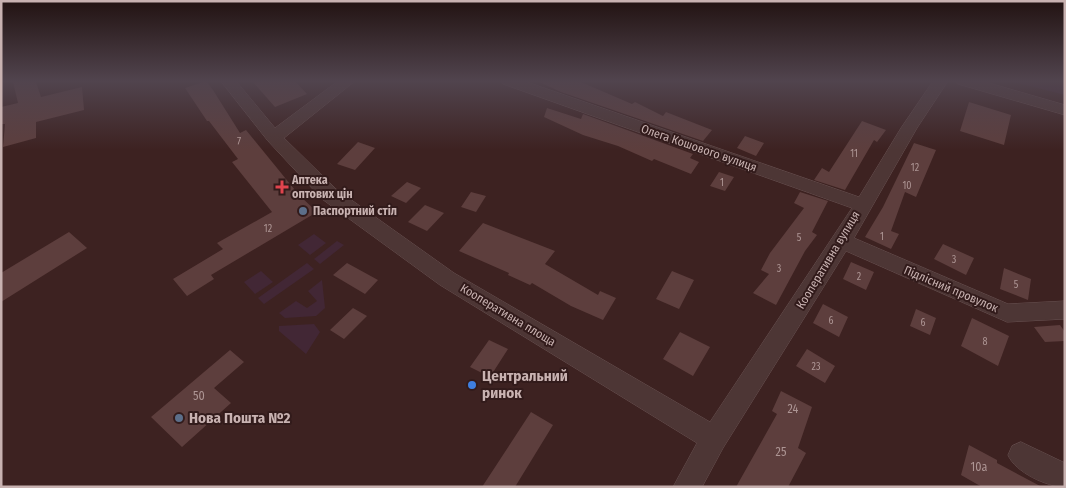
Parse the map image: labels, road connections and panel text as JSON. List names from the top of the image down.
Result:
{
  "streets": {
    "street": [
      "Олега Кошового вулиця",
      "Кооперативна вулиця",
      "Підлісний провулок",
      "Кооперативна площа"
    ]
  },
  "crossings": [
    ["Олега Кошового вулиця", "Кооперативна вулиця"],
    ["Кооперативна вулиця", "Підлісний провулок"],
    ["Кооперативна вулиця", "Кооперативна площа"]
  ],
  "places": {
    "health": ["Аптека оптових цін"],
    "other": ["Паспортний стіл", "Центральний ринок", "Нова Пошта №2"]
  },
  "house_numbers": [
    "7",
    "11",
    "12",
    "1",
    "10",
    "12",
    "1",
    "5",
    "3",
    "3",
    "2",
    "5",
    "6",
    "6",
    "8",
    "23",
    "50",
    "24",
    "25",
    "10а"
  ]
}
